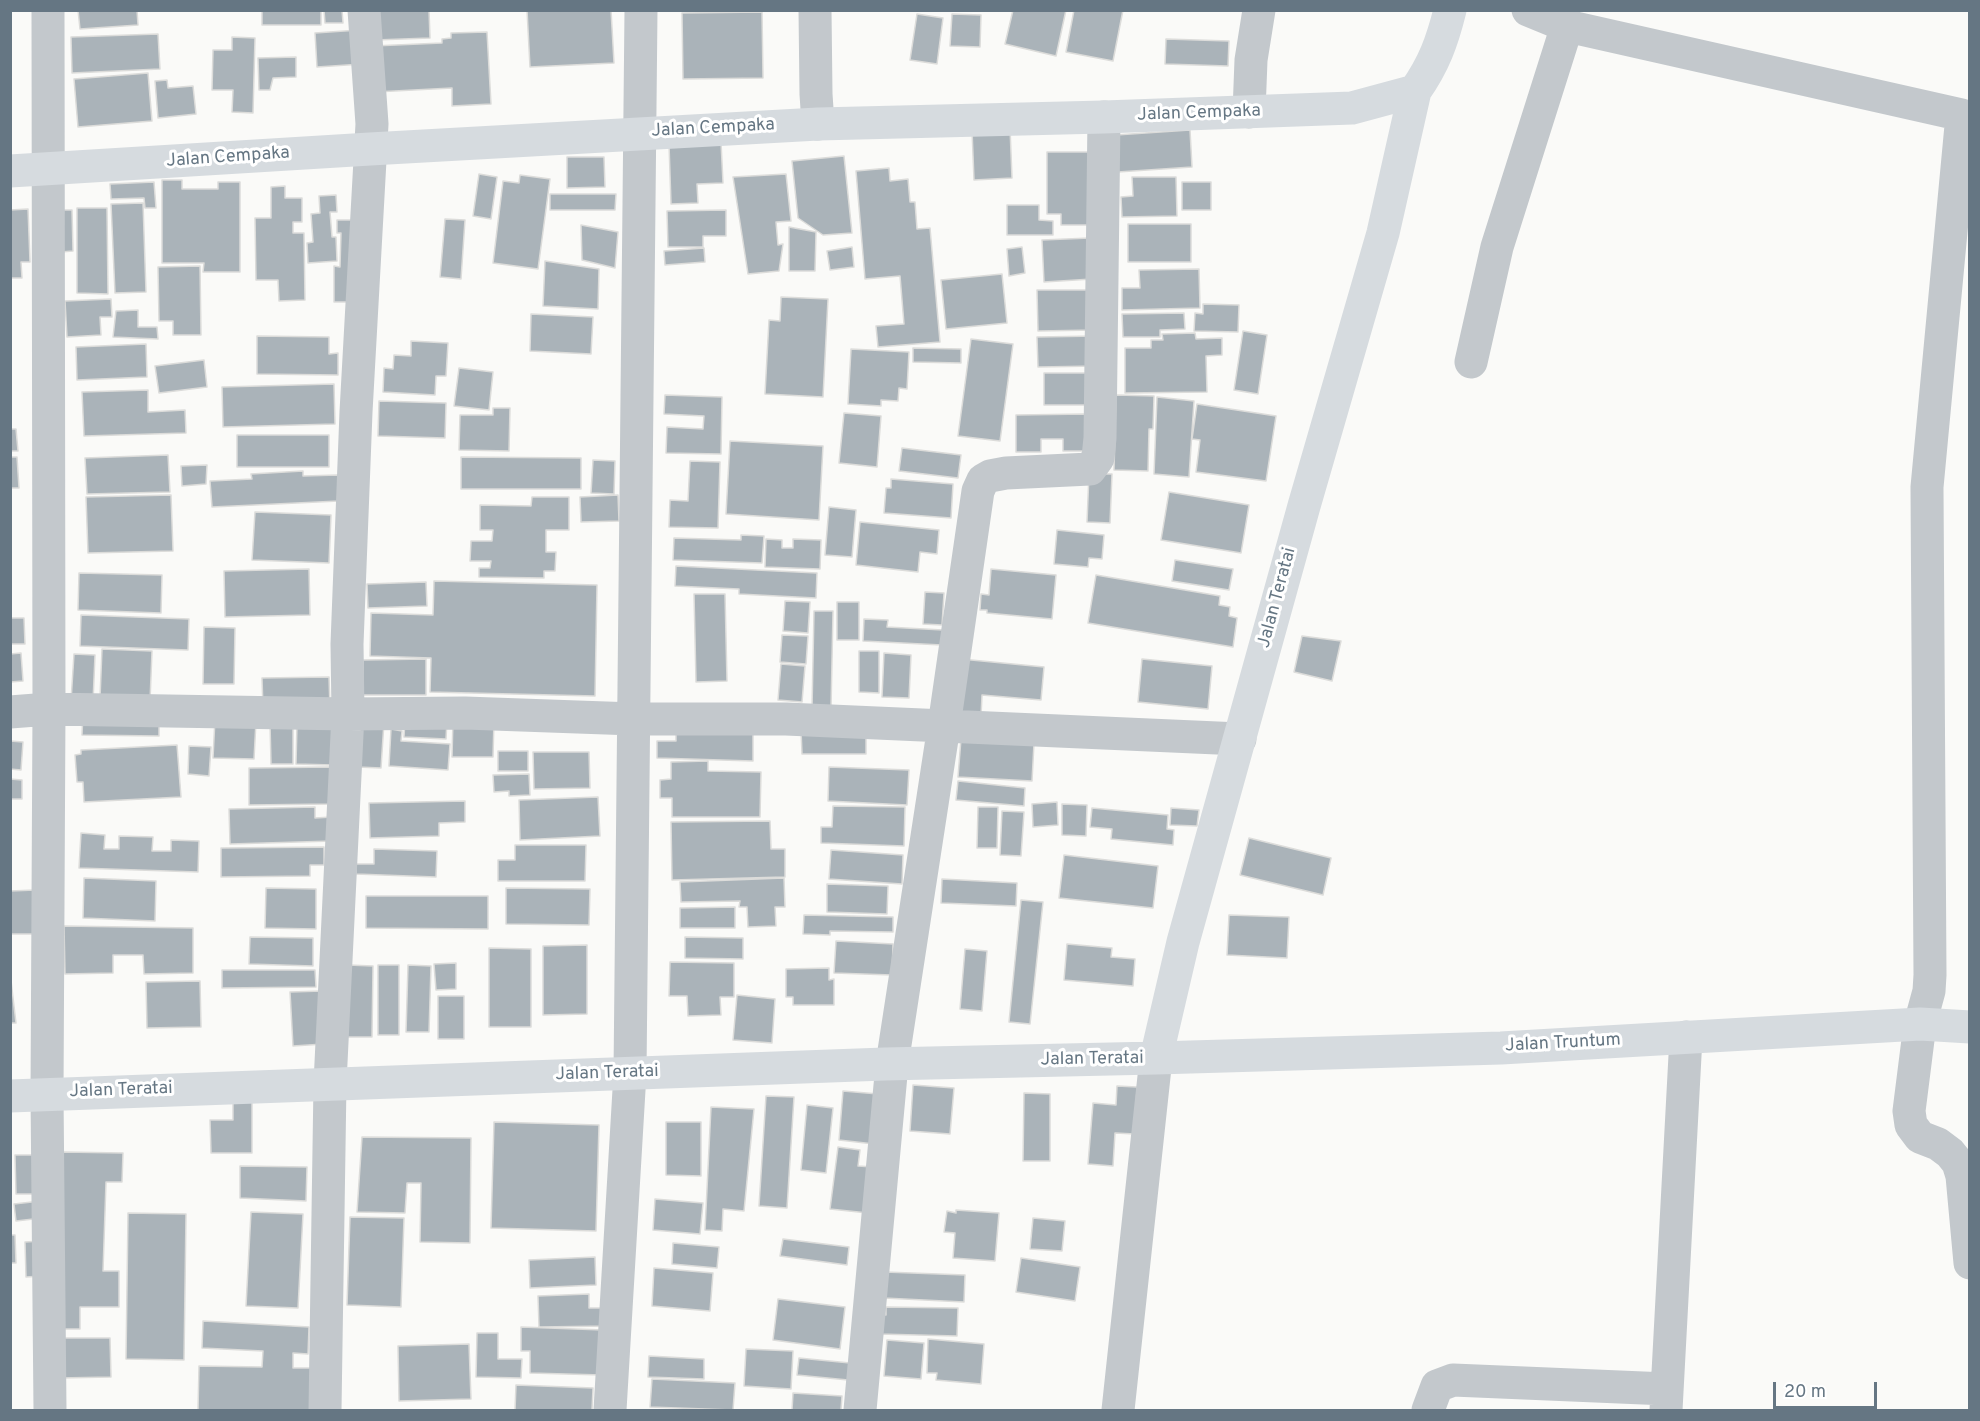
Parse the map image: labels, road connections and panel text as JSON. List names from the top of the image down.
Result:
{
  "streets": {
    "street": ["Jalan Cempaka", "Jalan Teratai", "Jalan Truntum"]
  },
  "crossings": [
    ["Jalan Cempaka", "Jalan Teratai"],
    ["Jalan Teratai", "Jalan Truntum"]
  ],
  "scale_bar": "20 m"
}
